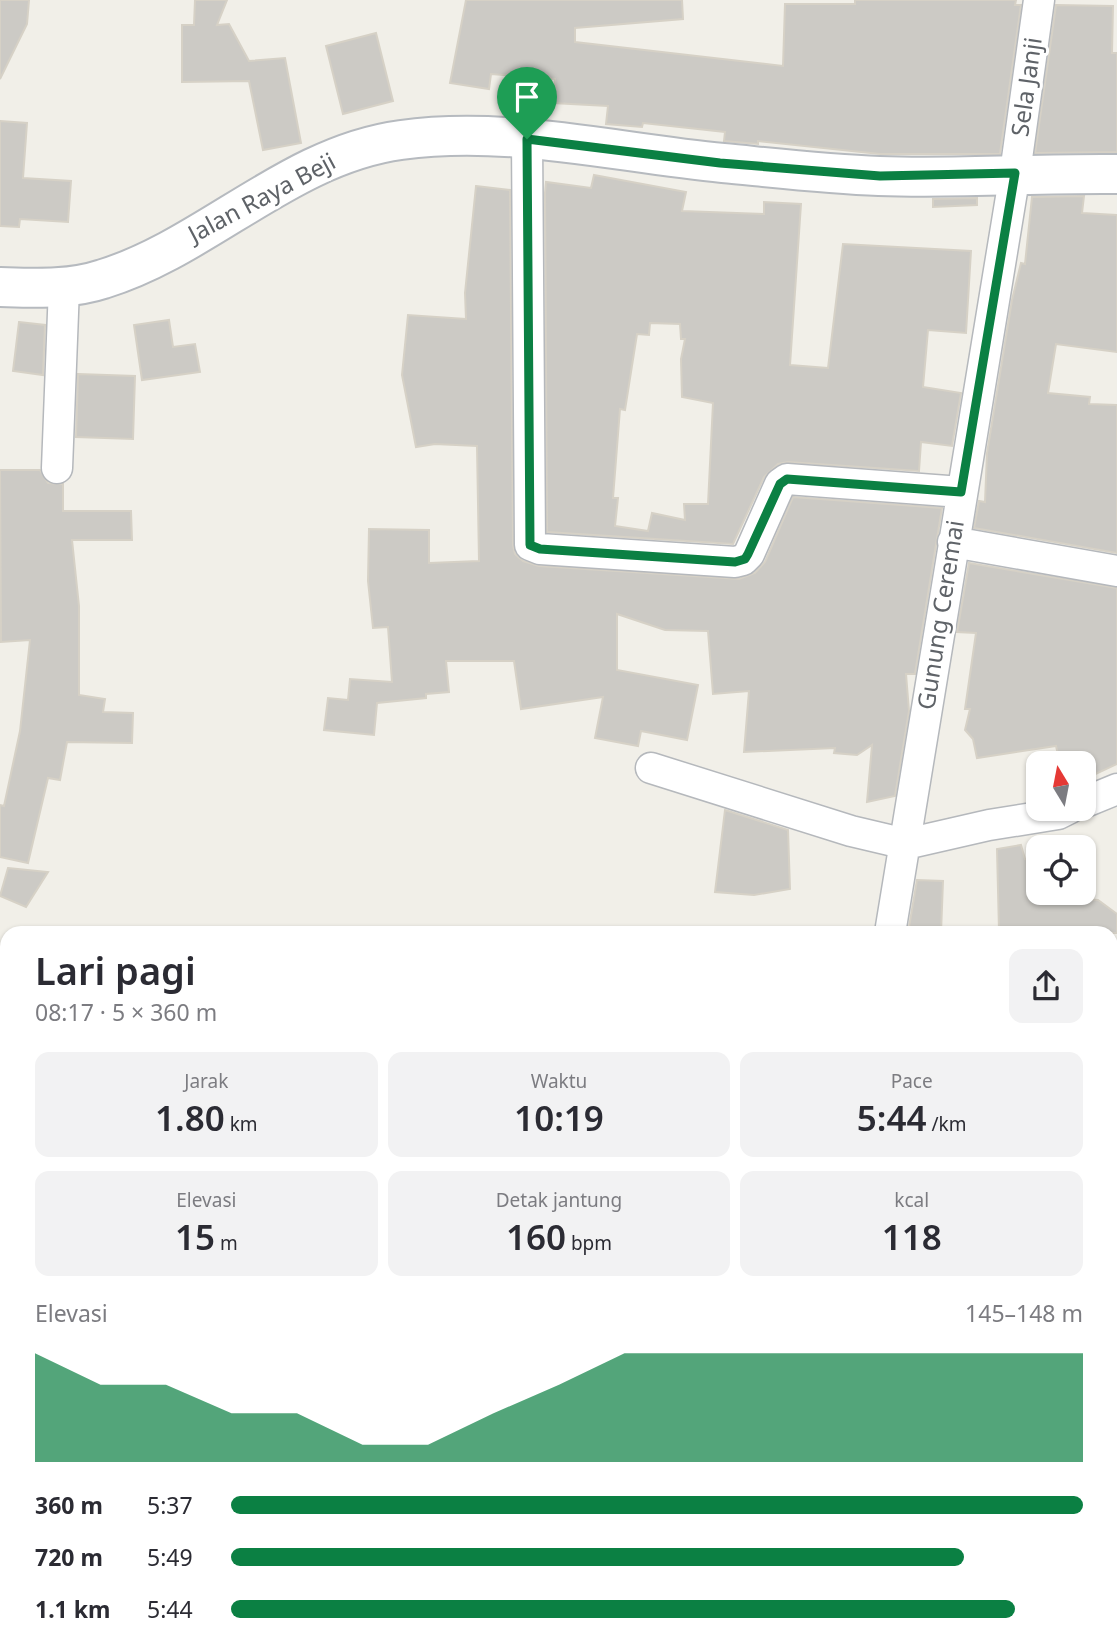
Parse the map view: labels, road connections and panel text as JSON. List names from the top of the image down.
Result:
{
  "streets": {
    "street": ["Sela Janji", "Jalan Raya Beji", "Gunung Ceremai"]
  },
  "crossings": [
    ["Sela Janji", "Jalan Raya Beji"],
    ["Sela Janji", "Gunung Ceremai"],
    ["Jalan Raya Beji", "Gunung Ceremai"]
  ],
  "north": "top",
  "page": {
    "heading": ["Lari pagi", "08:17 · 5 × 360 m"],
    "stats": [
      ["Jarak", "1.80 km"],
      ["Waktu", "10:19"],
      ["Pace", "5:44 /km"],
      ["Elevasi", "15 m"],
      ["Detak jantung", "160 bpm"],
      ["kcal", "118"]
    ],
    "chart": ["Elevasi", "145–148 m"],
    "list": [
      {
        "name": "360 m",
        "note": "5:37"
      },
      {
        "name": "720 m",
        "note": "5:49"
      },
      {
        "name": "1.1 km",
        "note": "5:44"
      }
    ]
  }
}
